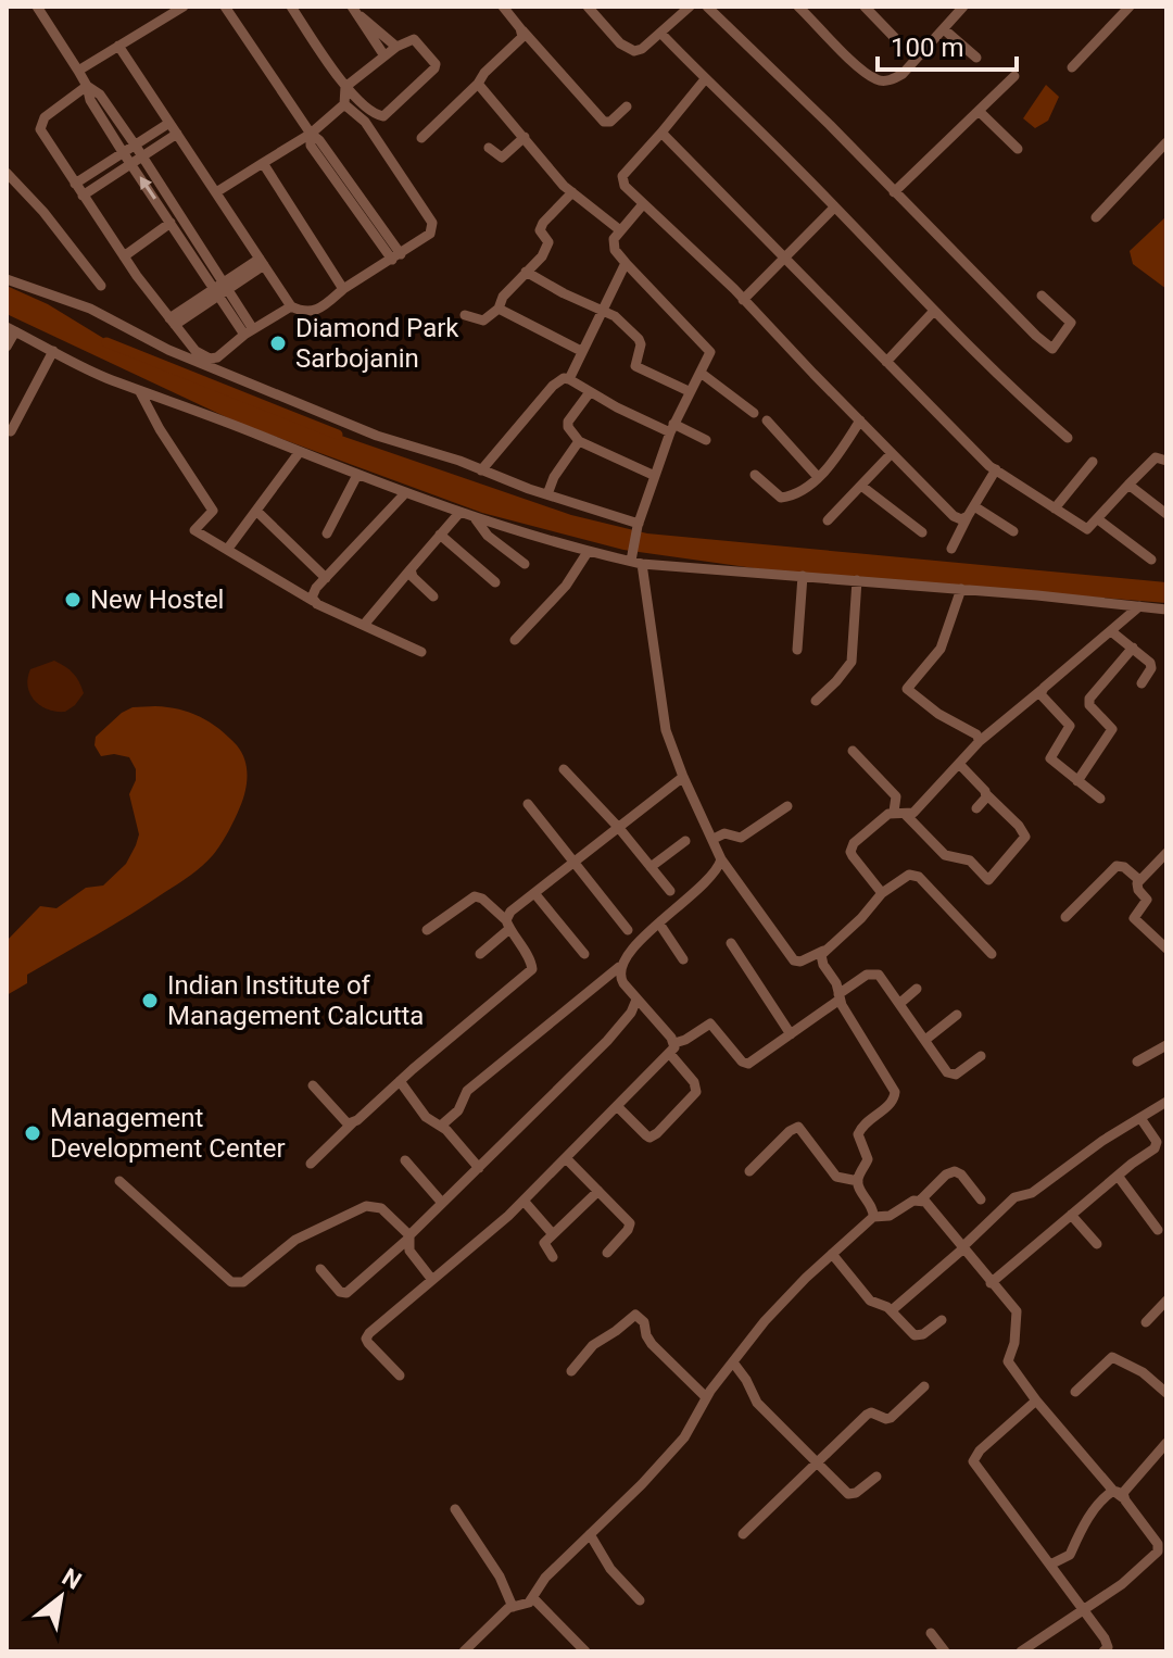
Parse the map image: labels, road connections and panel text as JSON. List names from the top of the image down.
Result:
{
  "places": [
    "Diamond Park Sarbojanin",
    "New Hostel",
    "Indian Institute of Management Calcutta",
    "Management Development Center"
  ],
  "scale_bar": "100 m",
  "north": "top right"
}
